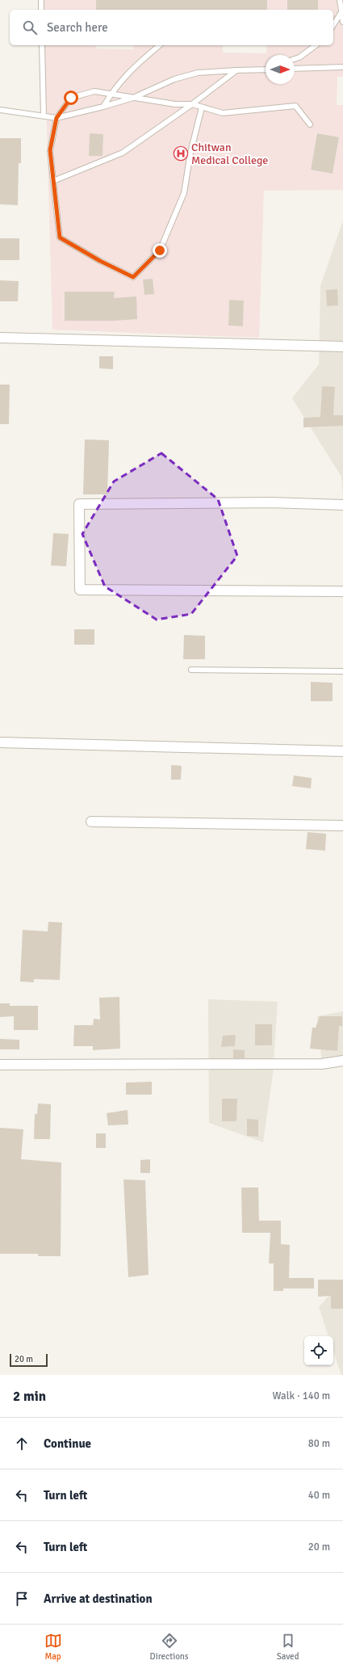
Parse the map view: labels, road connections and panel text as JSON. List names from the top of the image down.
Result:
{
  "places": {
    "hospital": ["Chitwan Medical College"]
  },
  "scale_bar": "20 m",
  "north": "right",
  "page": {
    "search": "Search here",
    "scale": "20 m",
    "heading": ["2 min", "Walk · 140 m"],
    "list": [
      ["Continue", "80 m"],
      ["Turn left", "40 m"],
      ["Turn left", "20 m"],
      "Arrive at destination"
    ],
    "nav": ["Map", "Directions", "Saved"]
  }
}
